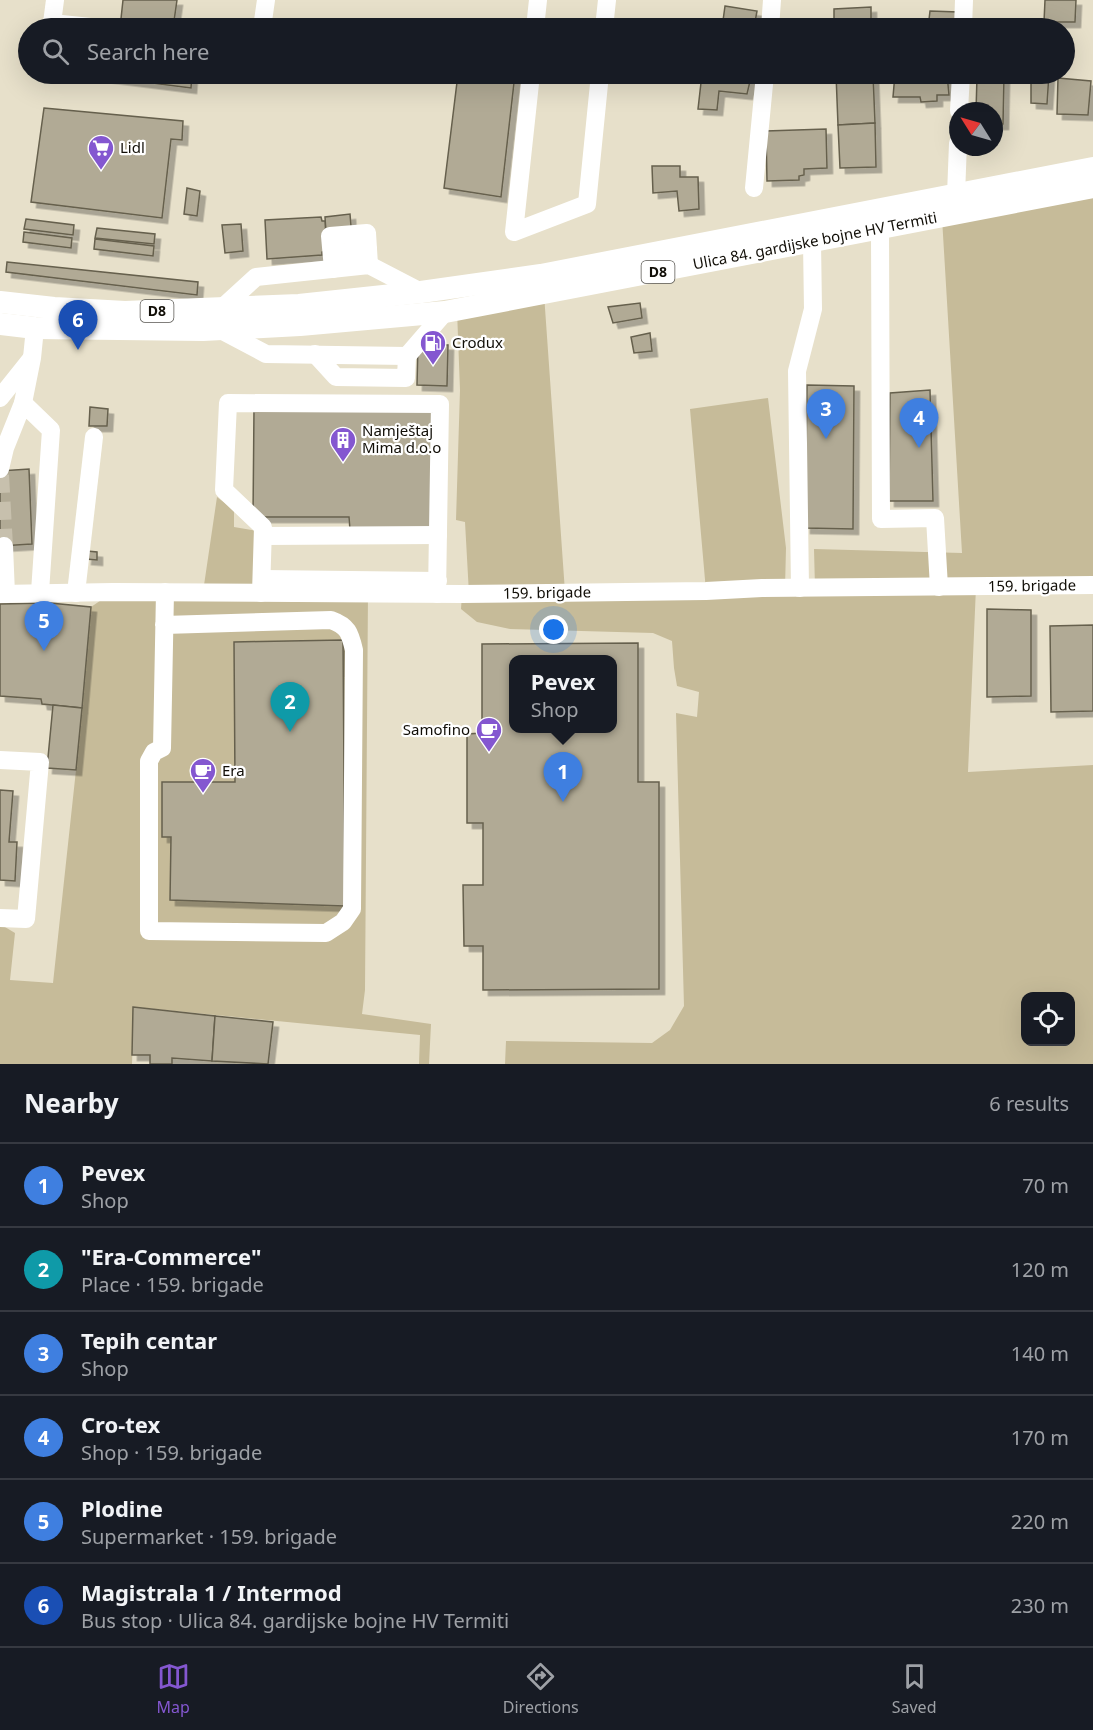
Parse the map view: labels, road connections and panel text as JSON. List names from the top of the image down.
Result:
{
  "streets": {
    "main road": ["Ulica 84. gardijske bojne HV Termiti", "D8"],
    "street": ["159. brigade"]
  },
  "places": {
    "supermarket": ["Lidl"],
    "fuel station": ["Crodux"],
    "building": ["Namještaj Mima d.o.o"],
    "cafe": ["Samofino", "Era"]
  },
  "north": "top left",
  "page": {
    "search": "Search here",
    "pins": [
      "6",
      "3",
      "4",
      "5",
      "2",
      "1"
    ],
    "popup": ["Pevex", "Shop"],
    "heading": ["Nearby", "6 results"],
    "list": [
      {
        "mark": "1",
        "name": "Pevex",
        "note": "Shop",
        "value": "70 m"
      },
      {
        "mark": "2",
        "name": "\"Era-Commerce\"",
        "note": "Place · 159. brigade",
        "value": "120 m"
      },
      {
        "mark": "3",
        "name": "Tepih centar",
        "note": "Shop",
        "value": "140 m"
      },
      {
        "mark": "4",
        "name": "Cro-tex",
        "note": "Shop · 159. brigade",
        "value": "170 m"
      },
      {
        "mark": "5",
        "name": "Plodine",
        "note": "Supermarket · 159. brigade",
        "value": "220 m"
      },
      {
        "mark": "6",
        "name": "Magistrala 1 / Intermod",
        "note": "Bus stop · Ulica 84. gardijske bojne HV Termiti",
        "value": "230 m"
      }
    ],
    "nav": ["Map", "Directions", "Saved"]
  }
}
